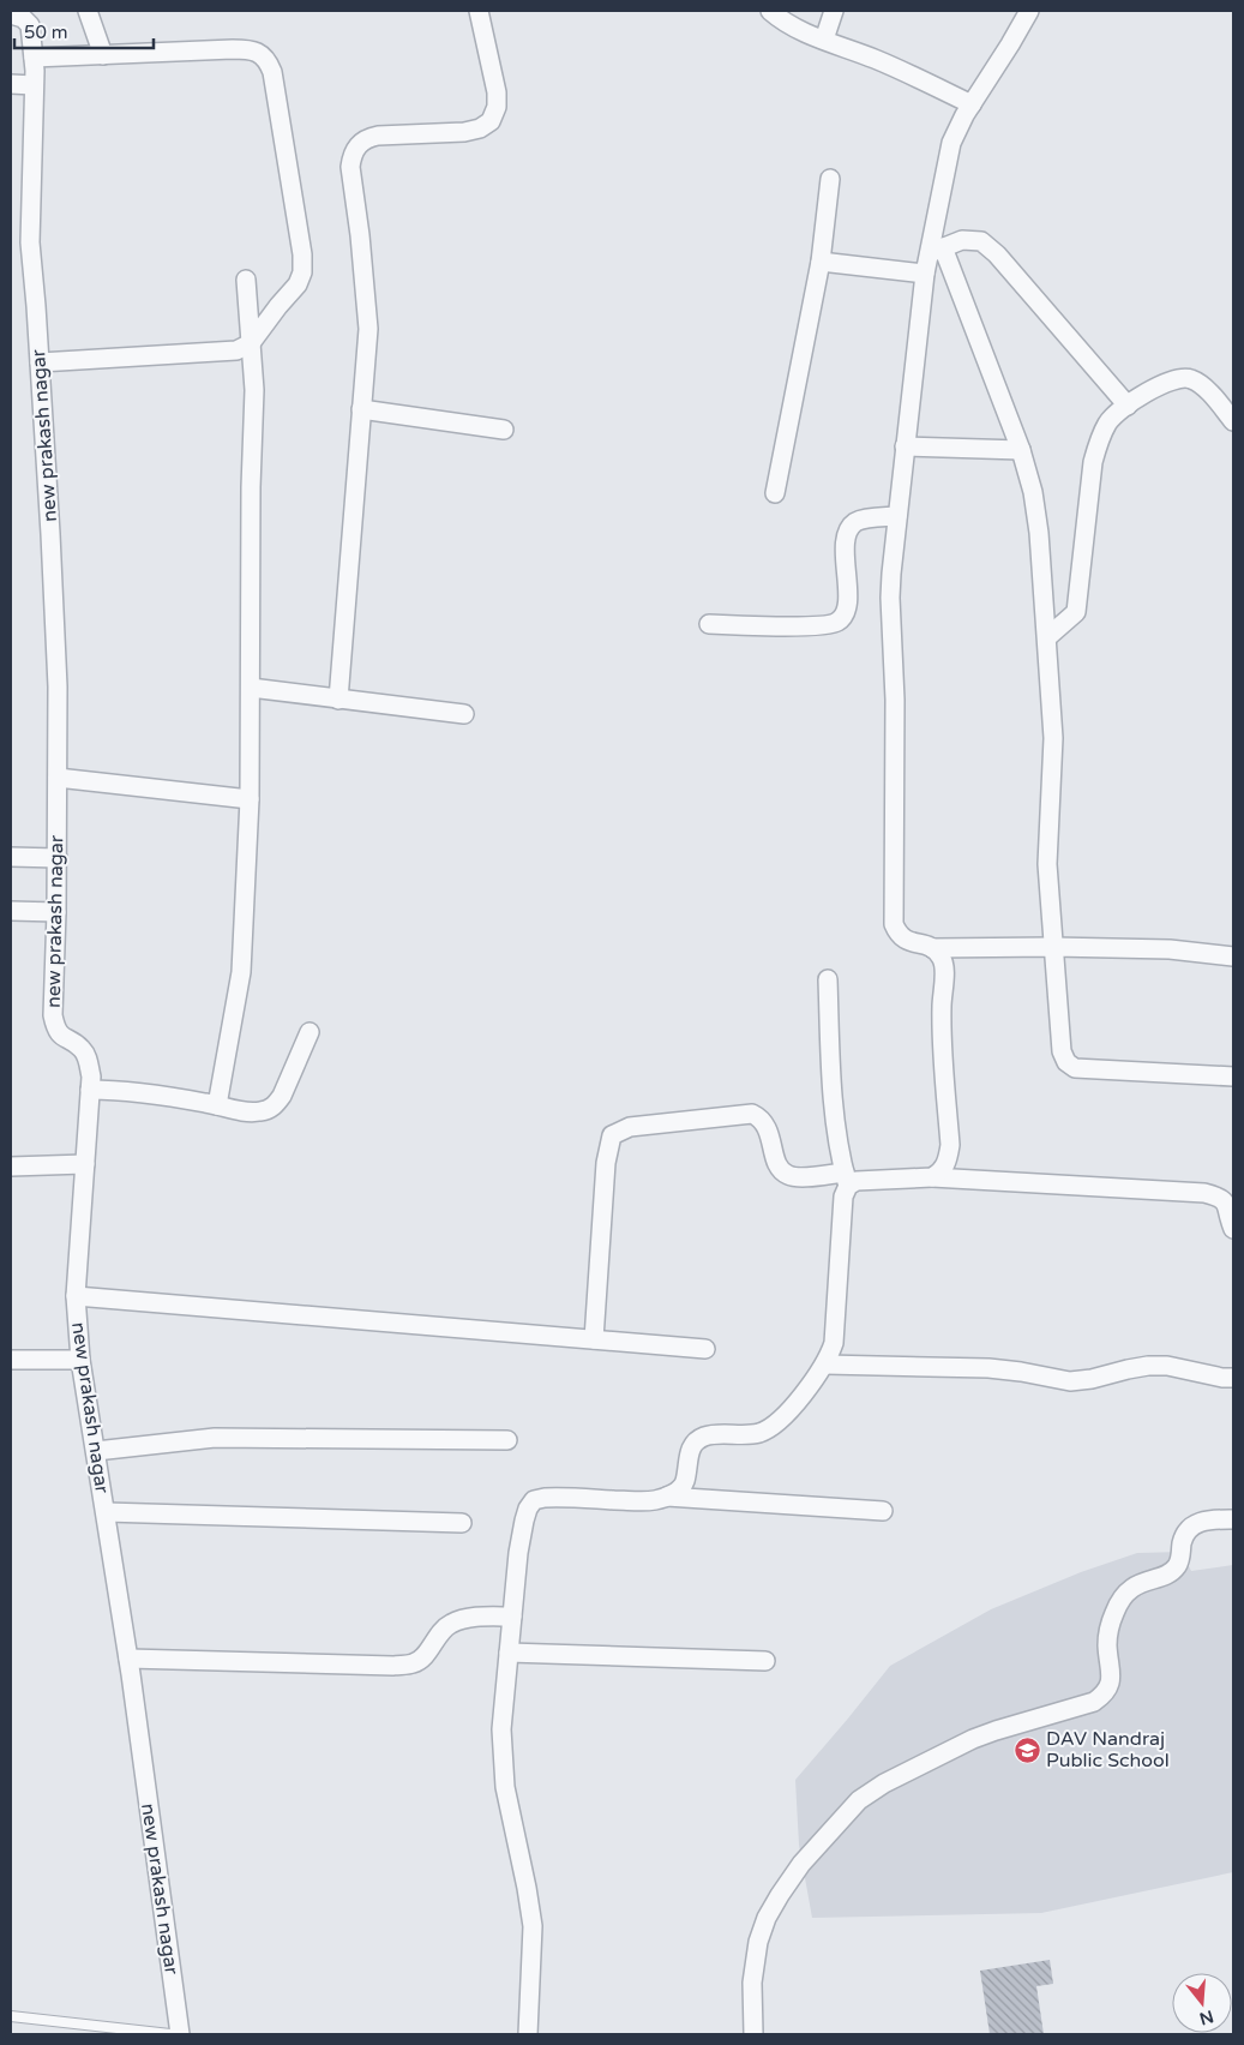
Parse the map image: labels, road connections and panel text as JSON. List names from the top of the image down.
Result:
{
  "streets": {
    "street": ["new prakash nagar"]
  },
  "places": {
    "school or university": ["DAV Nandraj Public School"]
  },
  "scale_bar": "50 m",
  "north": "bottom"
}
